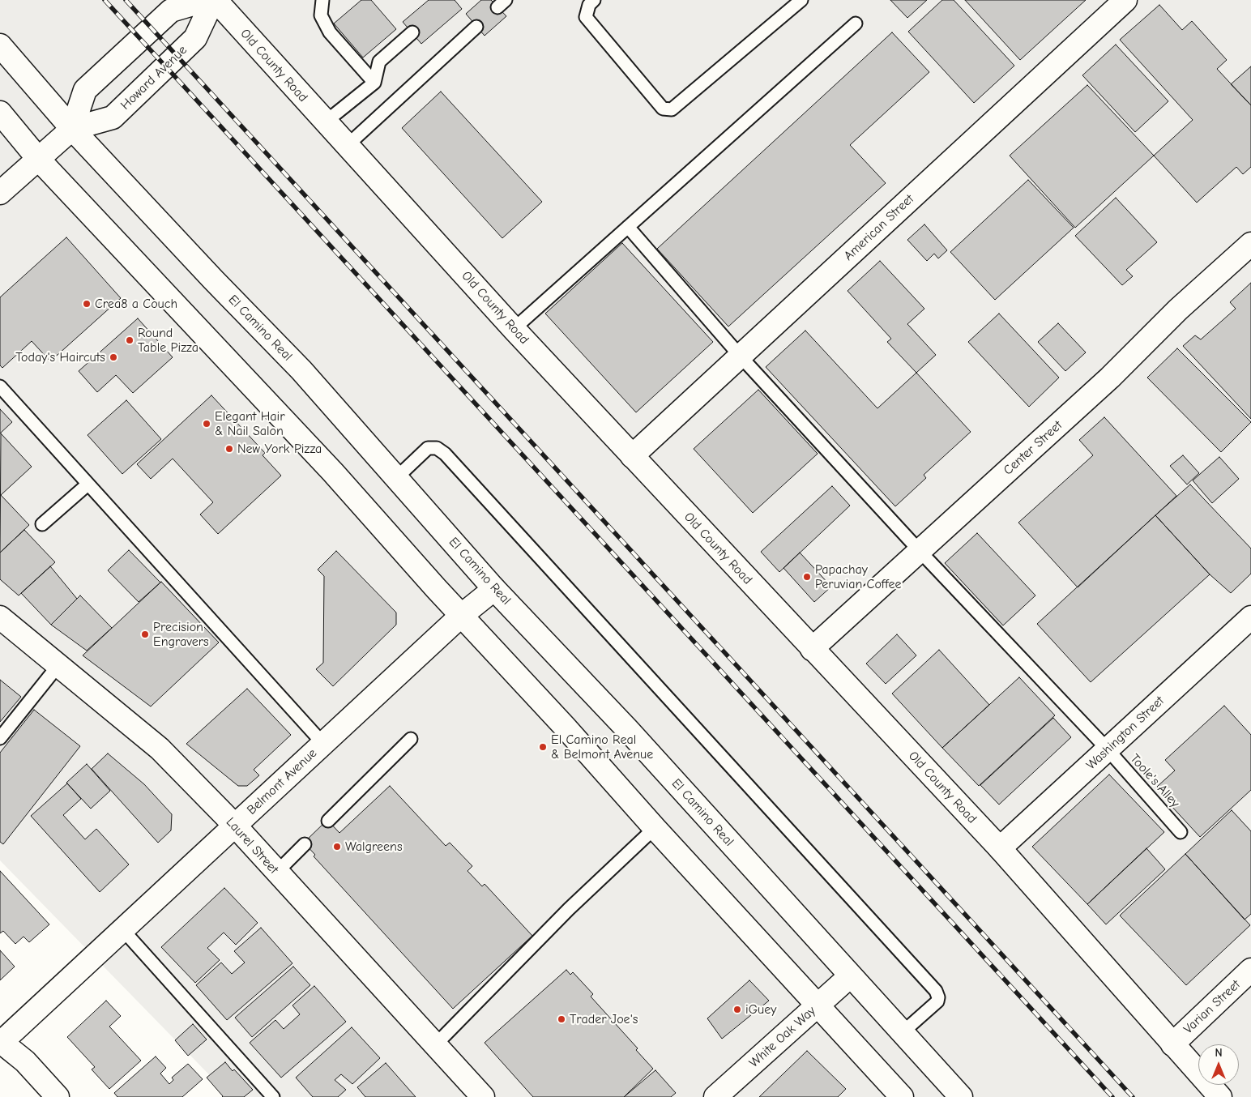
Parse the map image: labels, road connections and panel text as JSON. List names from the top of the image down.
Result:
{
  "streets": {
    "street": [
      "Old County Road",
      "Howard Avenue",
      "American Street",
      "El Camino Real",
      "Center Street",
      "Washington Street",
      "Belmont Avenue",
      "Laurel Street",
      "Varian Street",
      "White Oak Way"
    ],
    "lane": ["Toole's Alley"]
  },
  "crossings": [
    ["Old County Road", "Howard Avenue"],
    ["Old County Road", "American Street"],
    ["Old County Road", "Center Street"],
    ["Old County Road", "Washington Street"],
    ["Old County Road", "Varian Street"],
    ["Howard Avenue", "El Camino Real"],
    ["American Street", "Toole's Alley"],
    ["El Camino Real", "Belmont Avenue"],
    ["El Camino Real", "White Oak Way"],
    ["Center Street", "Toole's Alley"],
    ["Washington Street", "Toole's Alley"],
    ["Belmont Avenue", "Laurel Street"]
  ],
  "places": [
    "Crea8 a Couch",
    "Round Table Pizza",
    "Today's Haircuts",
    "Elegant Hair & Nail Salon",
    "New York Pizza",
    "Papachay Peruvian Coffee",
    "Precision Engravers",
    "El Camino Real & Belmont Avenue",
    "Walgreens",
    "iGuey",
    "Trader Joe's"
  ],
  "north": "top"
}
